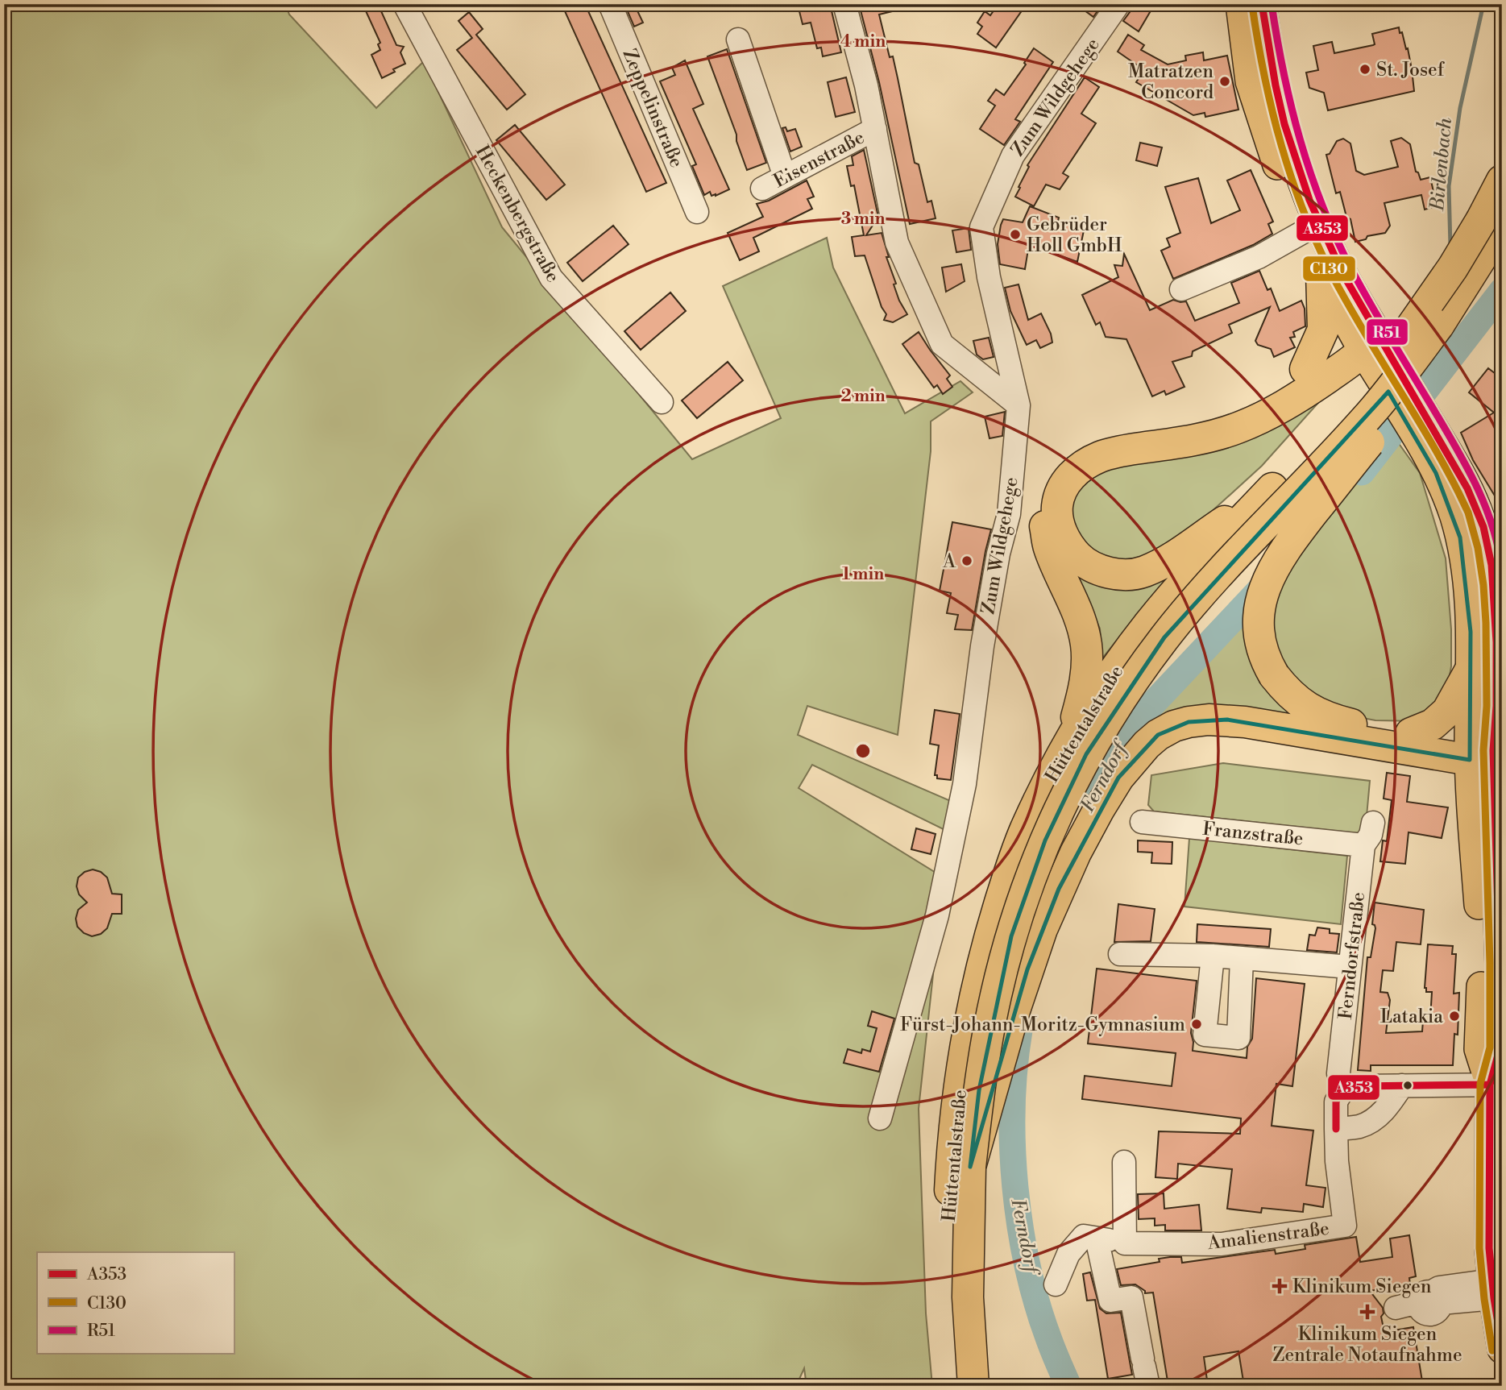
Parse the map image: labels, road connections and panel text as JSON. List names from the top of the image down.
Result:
{
  "streets": {
    "highway": ["Hüttentalstraße"],
    "street": [
      "Zum Wildgehege",
      "Zeppelinstraße",
      "Eisenstraße",
      "Heckenbergstraße",
      "Franzstraße",
      "Ferndorfstraße",
      "Amalienstraße"
    ]
  },
  "crossings": [
    ["Franzstraße", "Ferndorfstraße"],
    ["Ferndorfstraße", "Amalienstraße"]
  ],
  "water": ["Birlenbach", "Ferndorf"],
  "places": {
    "other": [
      "St. Josef",
      "Matratzen Concord",
      "Gebrüder Holl GmbH",
      "A",
      "Latakia",
      "Fürst-Johann-Moritz-Gymnasium"
    ],
    "health": ["Klinikum Siegen", "Klinikum Siegen Zentrale Notaufnahme"]
  },
  "lines": ["transit line A353", "transit line R51", "transit line C130"],
  "legend": ["A353", "C130", "R51"],
  "rings": [
    "4 min",
    "3 min",
    "2 min",
    "1 min"
  ]
}
